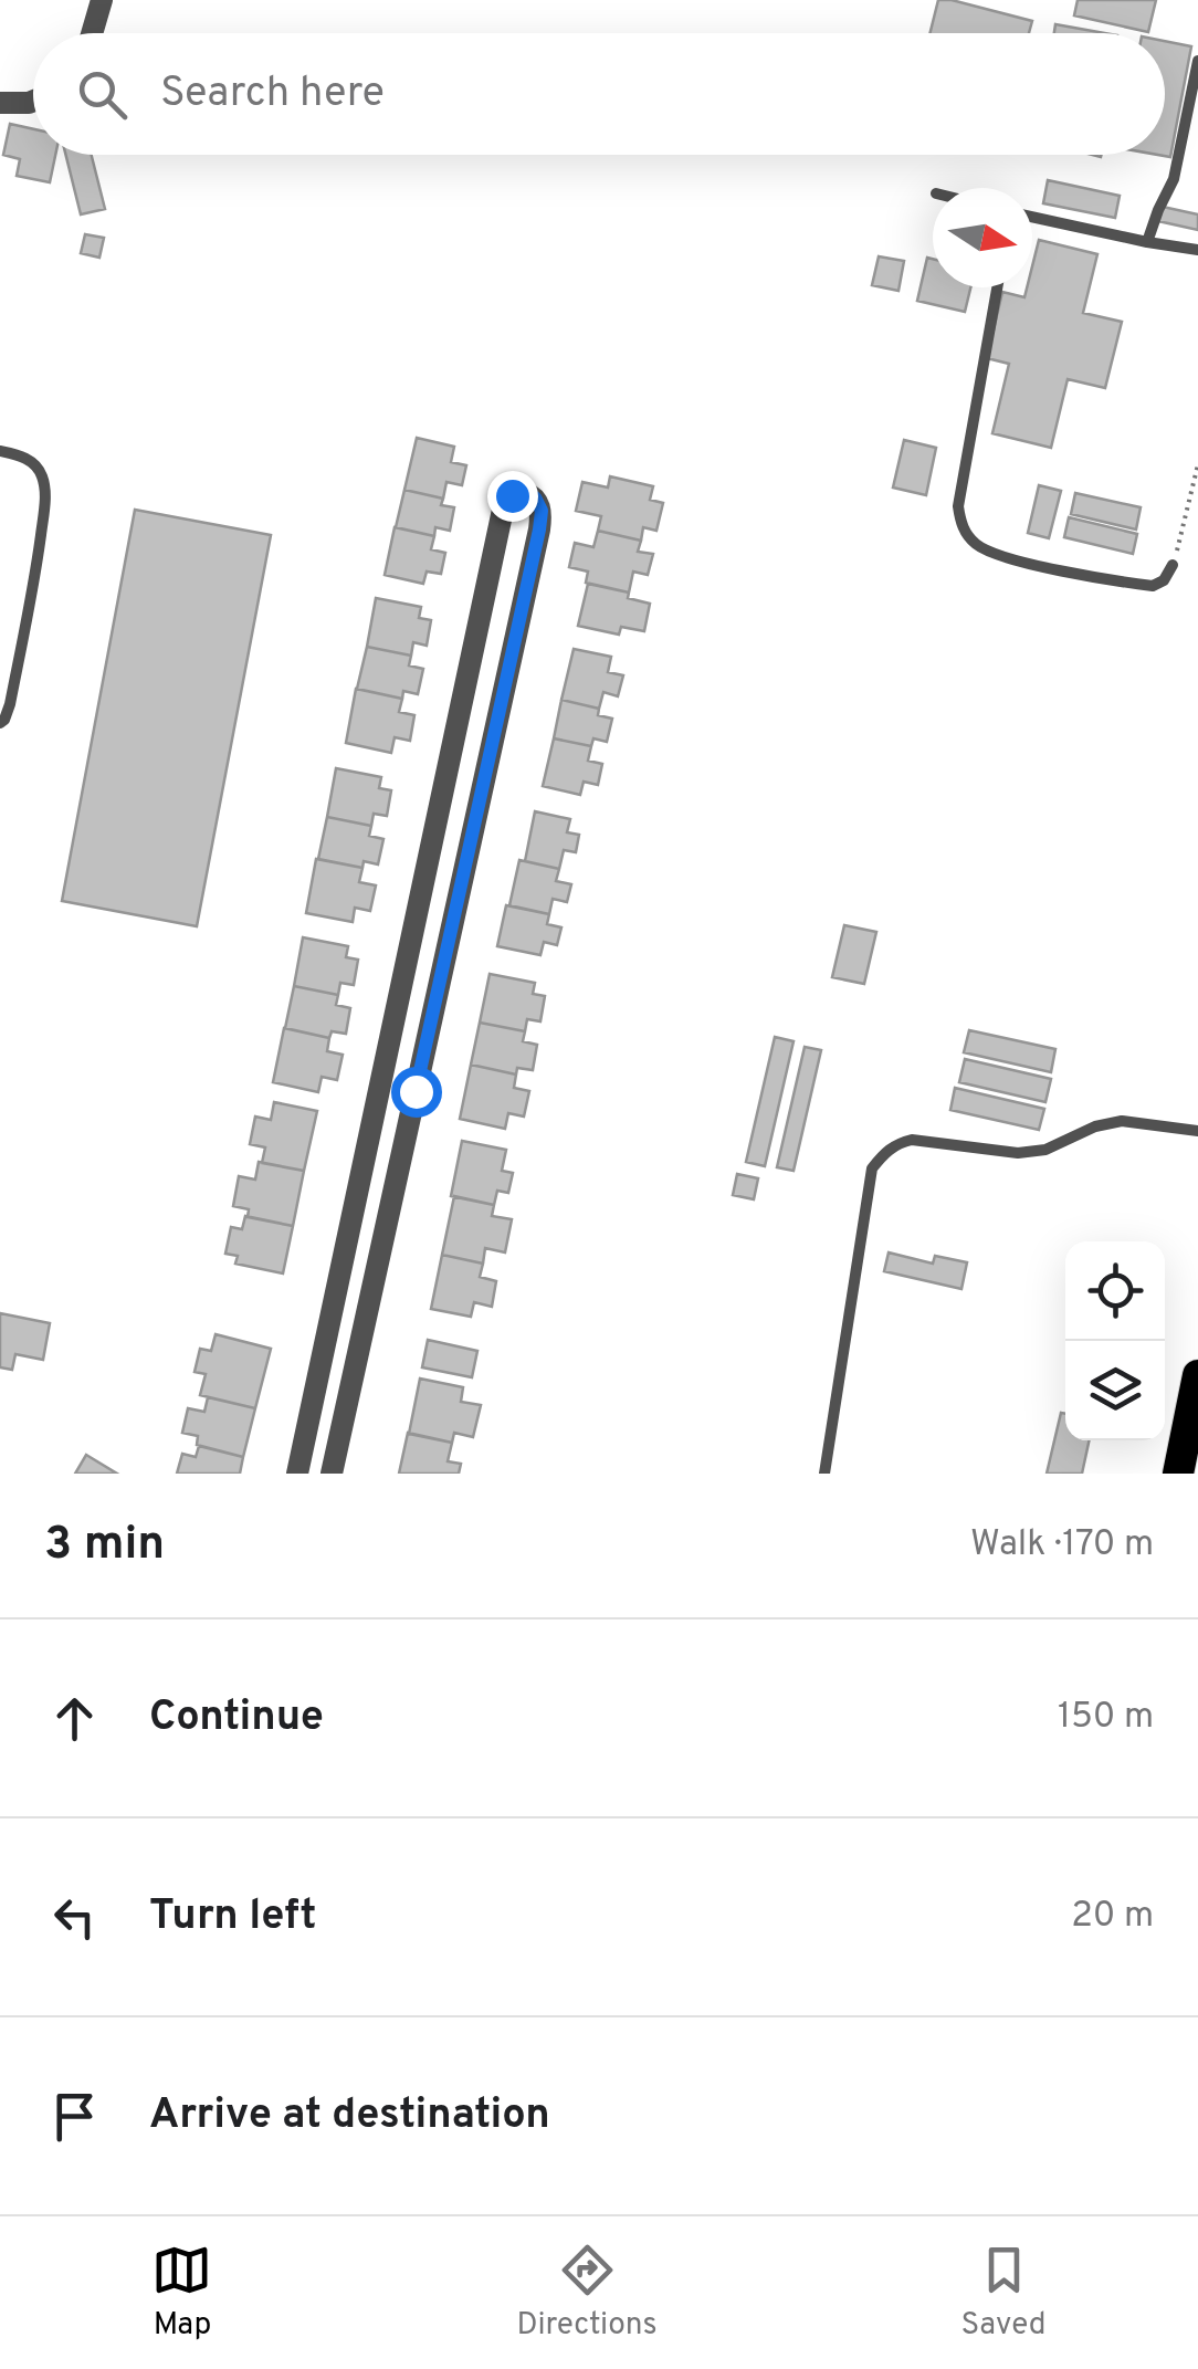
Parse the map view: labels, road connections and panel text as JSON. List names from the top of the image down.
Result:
{
  "north": "right",
  "page": {
    "search": "Search here",
    "heading": ["3 min", "Walk · 170 m"],
    "list": [
      ["Continue", "150 m"],
      ["Turn left", "20 m"],
      "Arrive at destination"
    ],
    "nav": ["Map", "Directions", "Saved"]
  }
}
